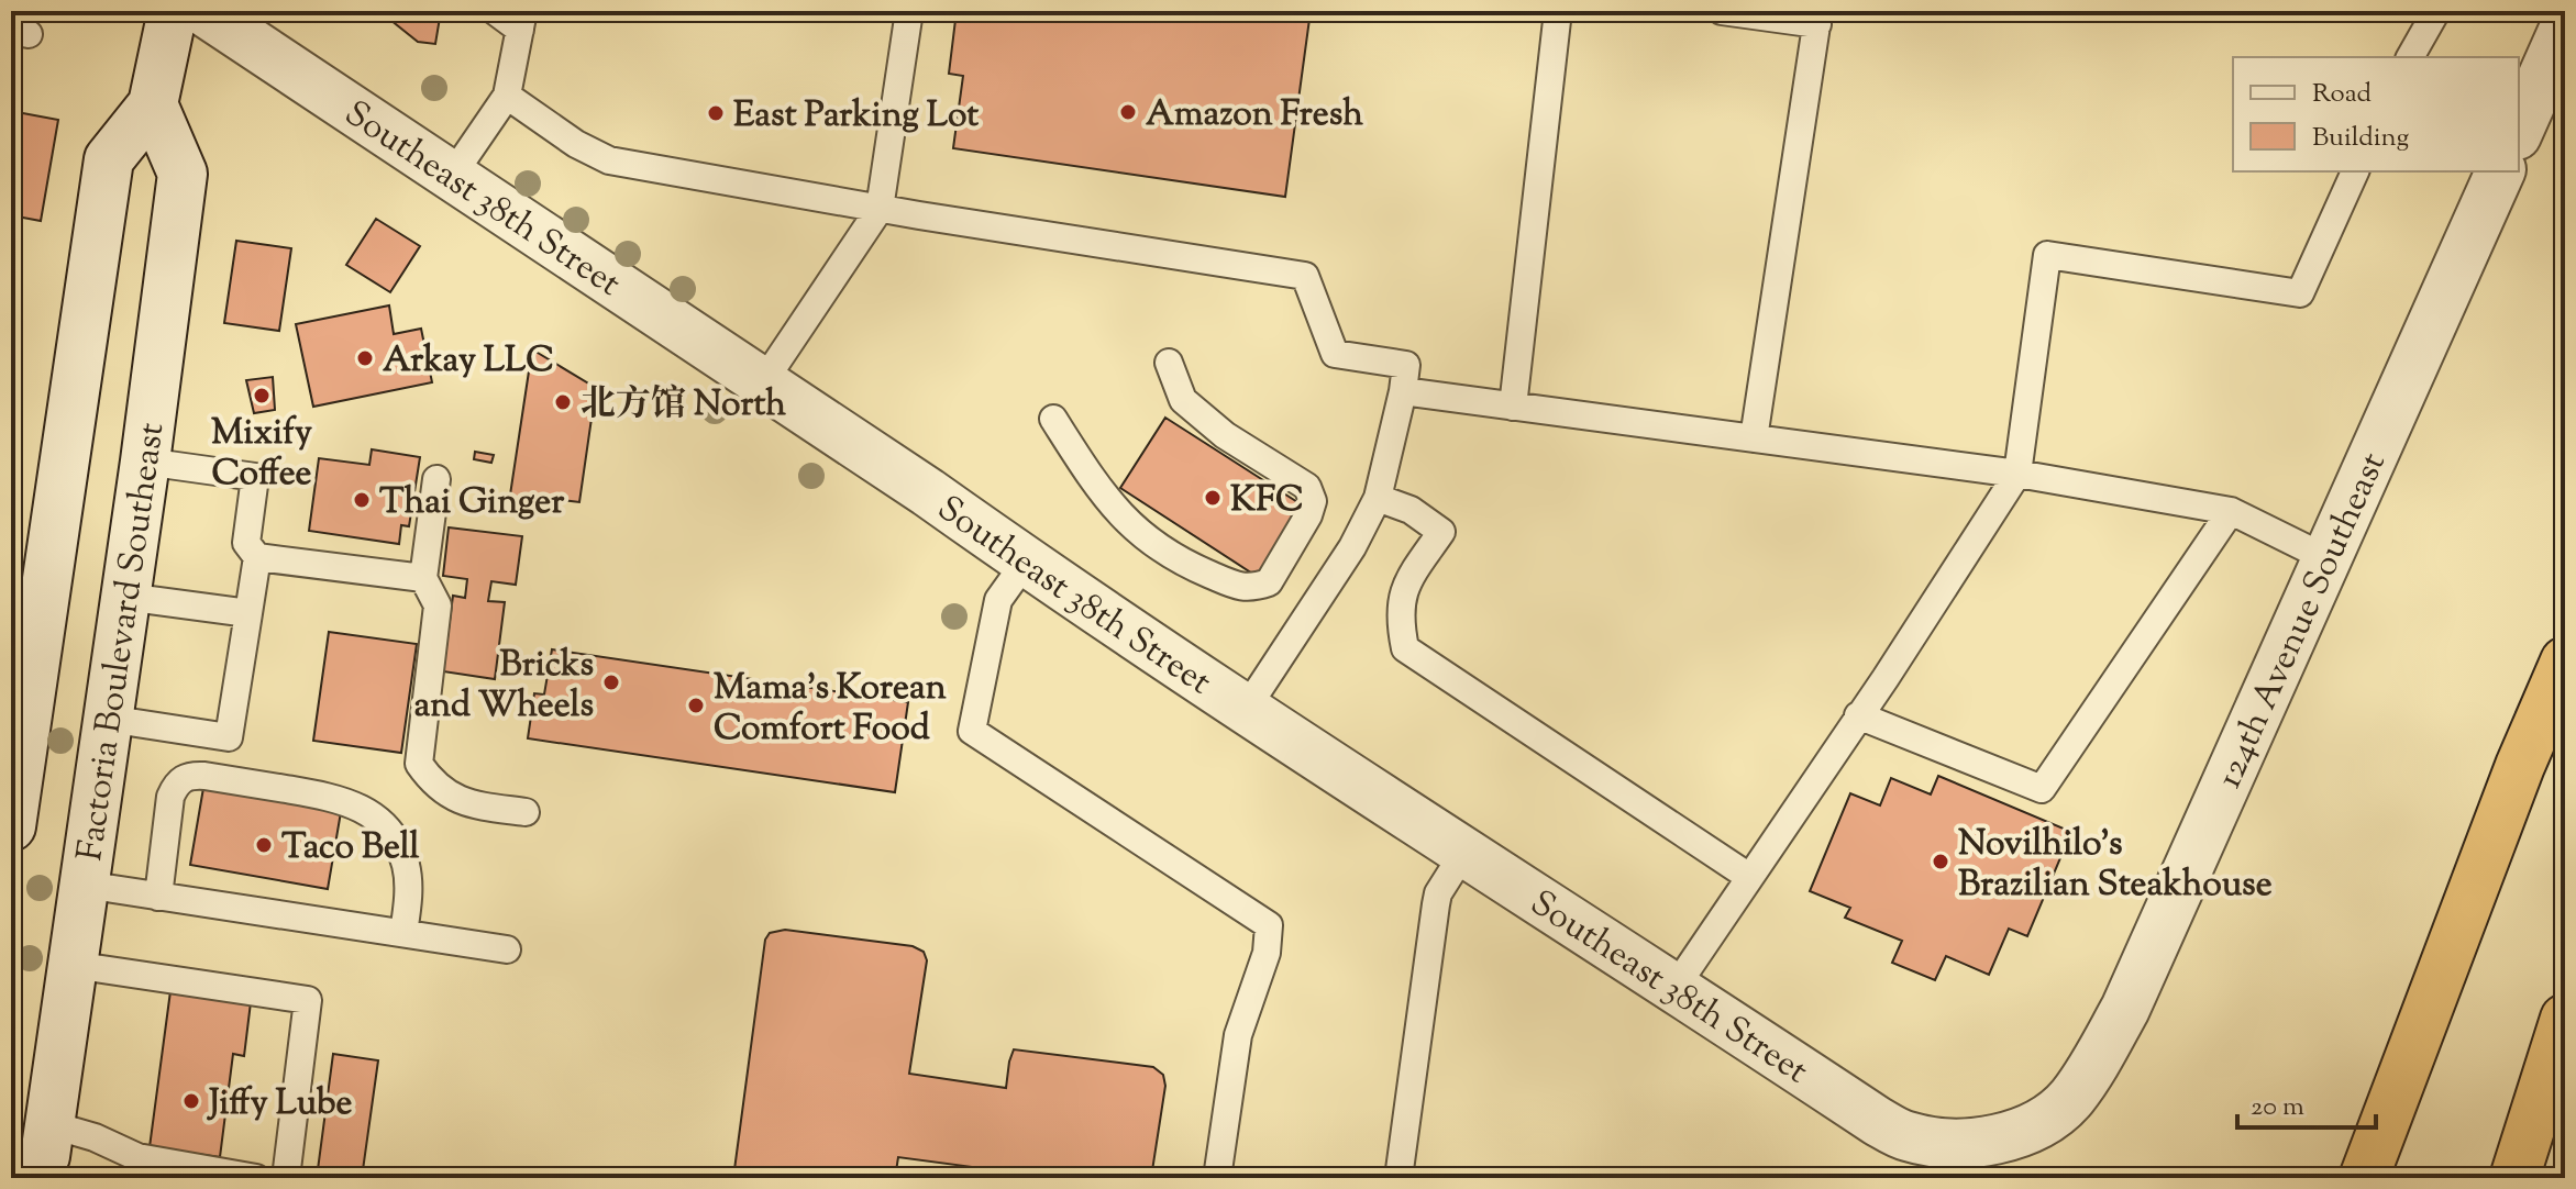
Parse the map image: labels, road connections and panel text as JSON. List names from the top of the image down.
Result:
{
  "streets": {
    "street": ["Southeast 38th Street", "124th Avenue Southeast", "Factoria Boulevard Southeast"]
  },
  "crossings": [
    ["Southeast 38th Street", "124th Avenue Southeast"]
  ],
  "places": [
    "Amazon Fresh",
    "East Parking Lot",
    "Arkay LLC",
    "Mixify Coffee",
    "北方馆 North",
    "KFC",
    "Thai Ginger",
    "Bricks and Wheels",
    "Mama's Korean Comfort Food",
    "Taco Bell",
    "Novilhilo's Brazilian Steakhouse",
    "Jiffy Lube"
  ],
  "legend": ["Road", "Building"],
  "scale_bar": "20 m"
}
